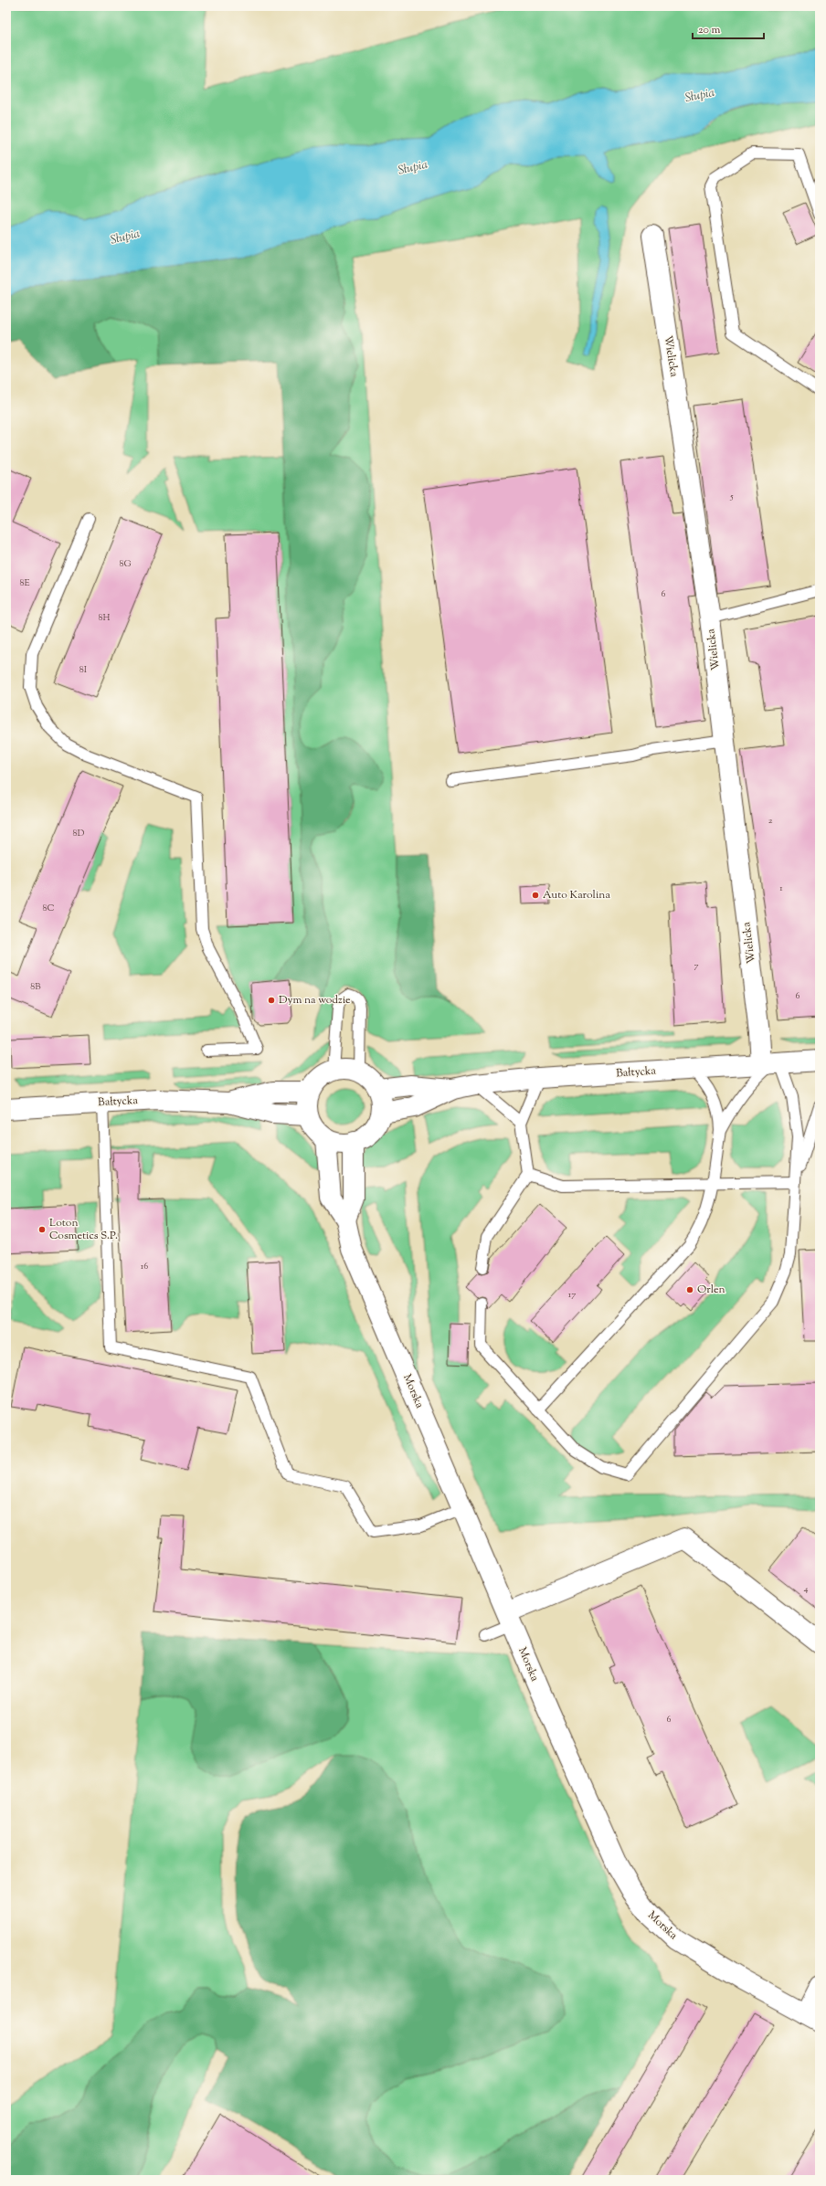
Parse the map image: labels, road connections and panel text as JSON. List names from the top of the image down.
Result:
{
  "streets": {
    "street": ["Wielicka", "Bałtycka", "Morska"]
  },
  "crossings": [
    ["Wielicka", "Bałtycka"],
    ["Bałtycka", "Morska"]
  ],
  "water": ["Słupia"],
  "places": [
    "Auto Karolina",
    "Dym na wodzie",
    "Loton Cosmetics S.P.",
    "Orlen"
  ],
  "house_numbers": [
    "5",
    "8G",
    "8E",
    "6",
    "8H",
    "8I",
    "2",
    "8D",
    "1",
    "8C",
    "7",
    "8B",
    "6",
    "16",
    "17",
    "4",
    "6"
  ],
  "scale_bar": "20 m"
}
